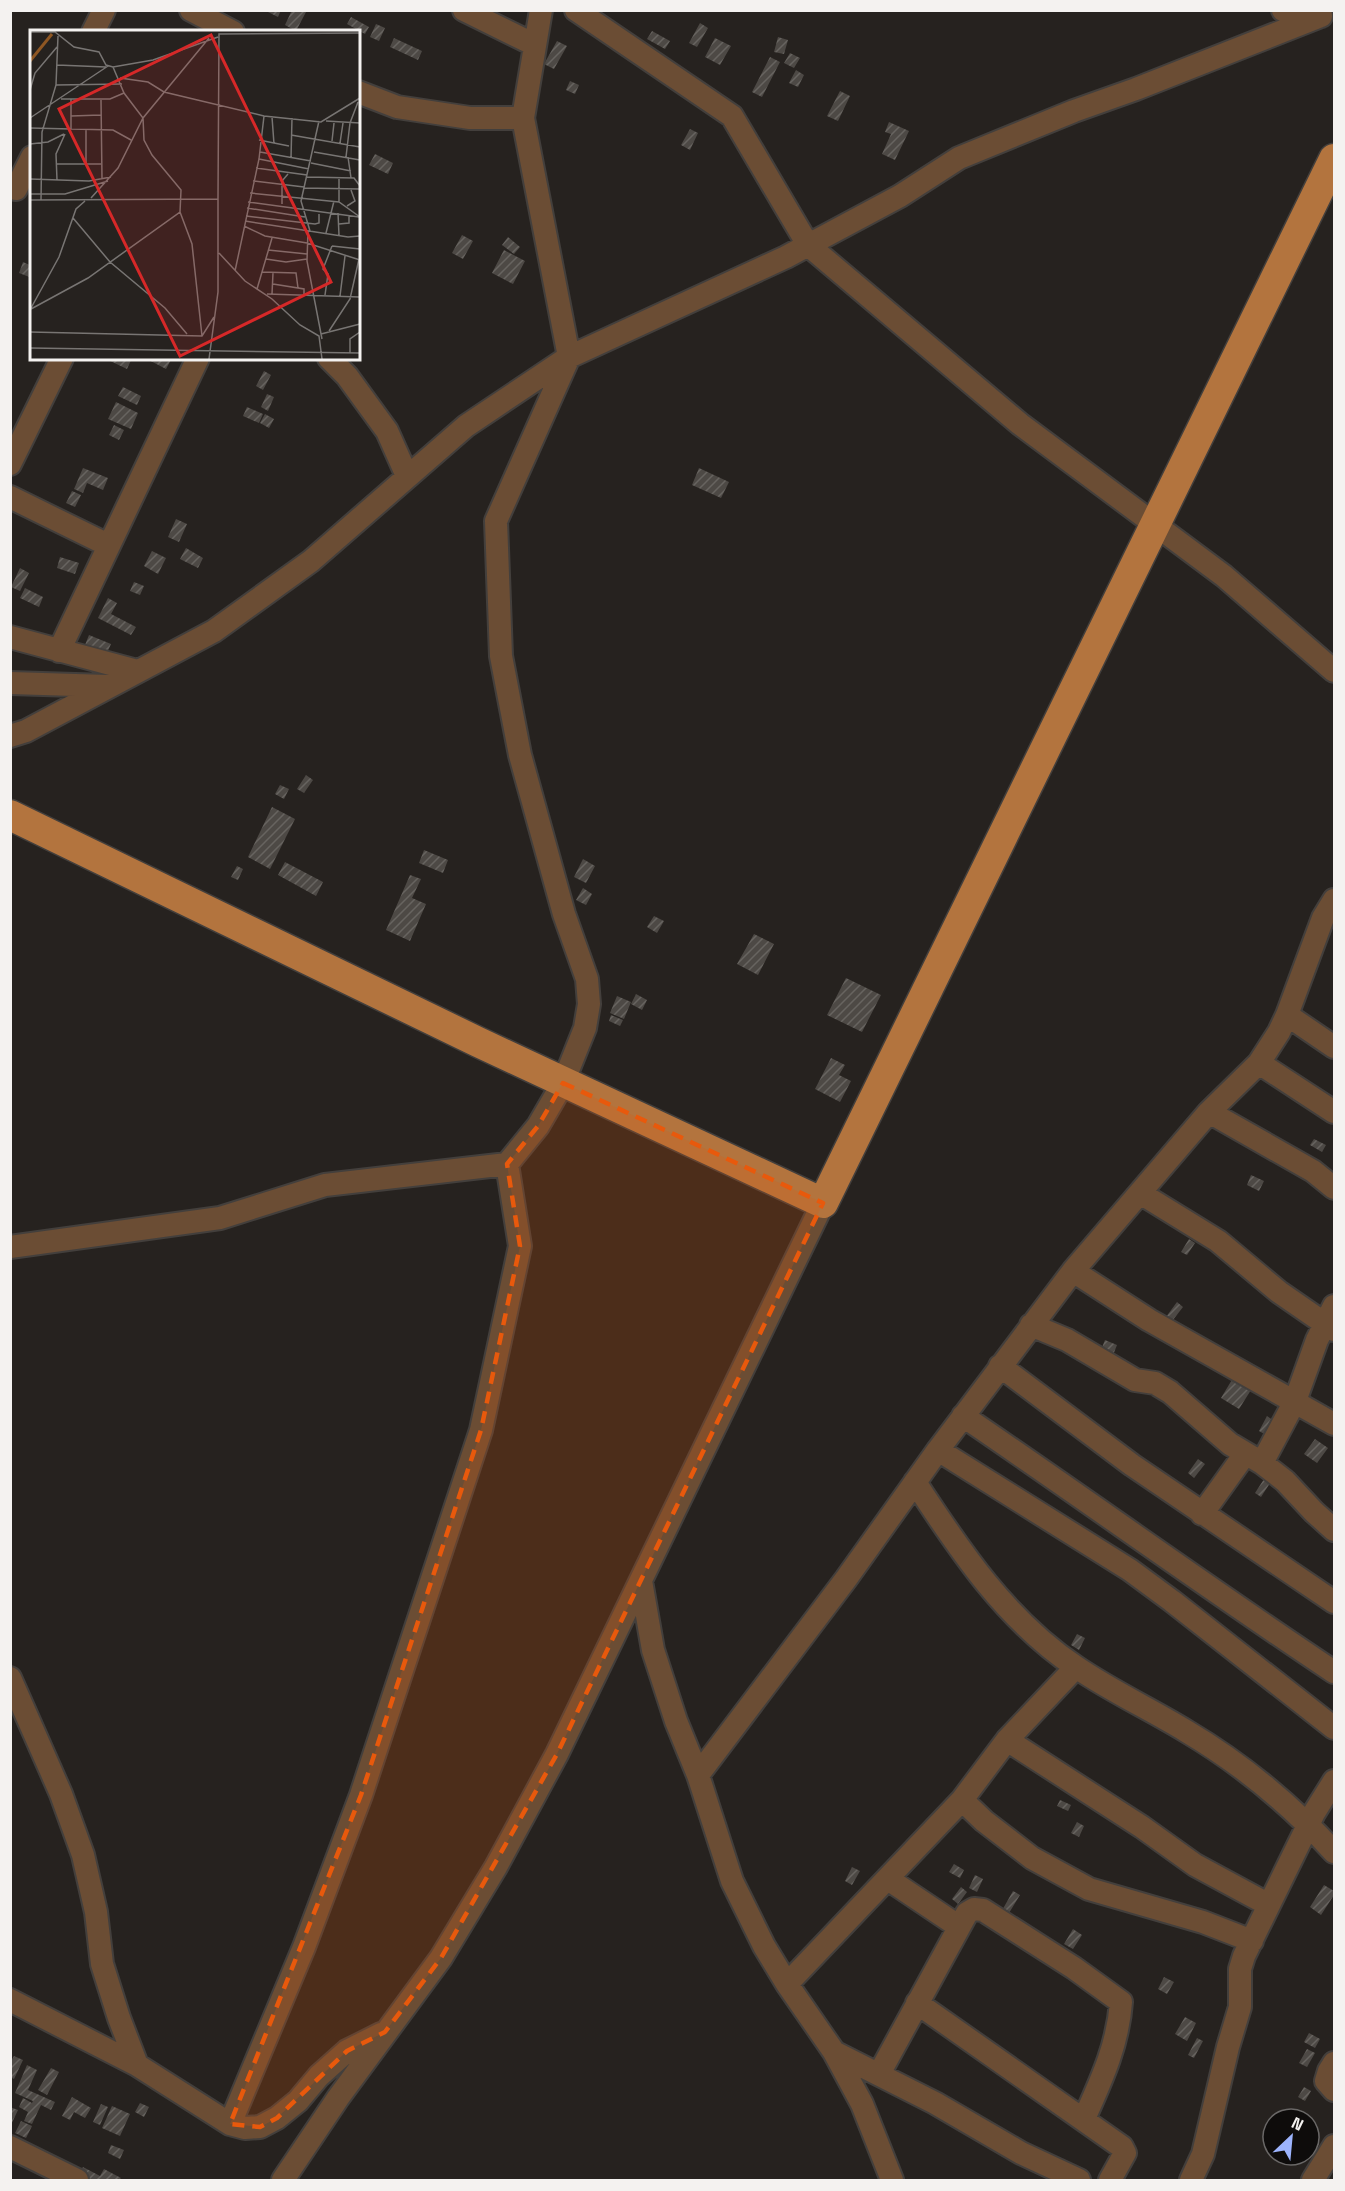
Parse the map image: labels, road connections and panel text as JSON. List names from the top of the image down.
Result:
{
  "north": "top right"
}
